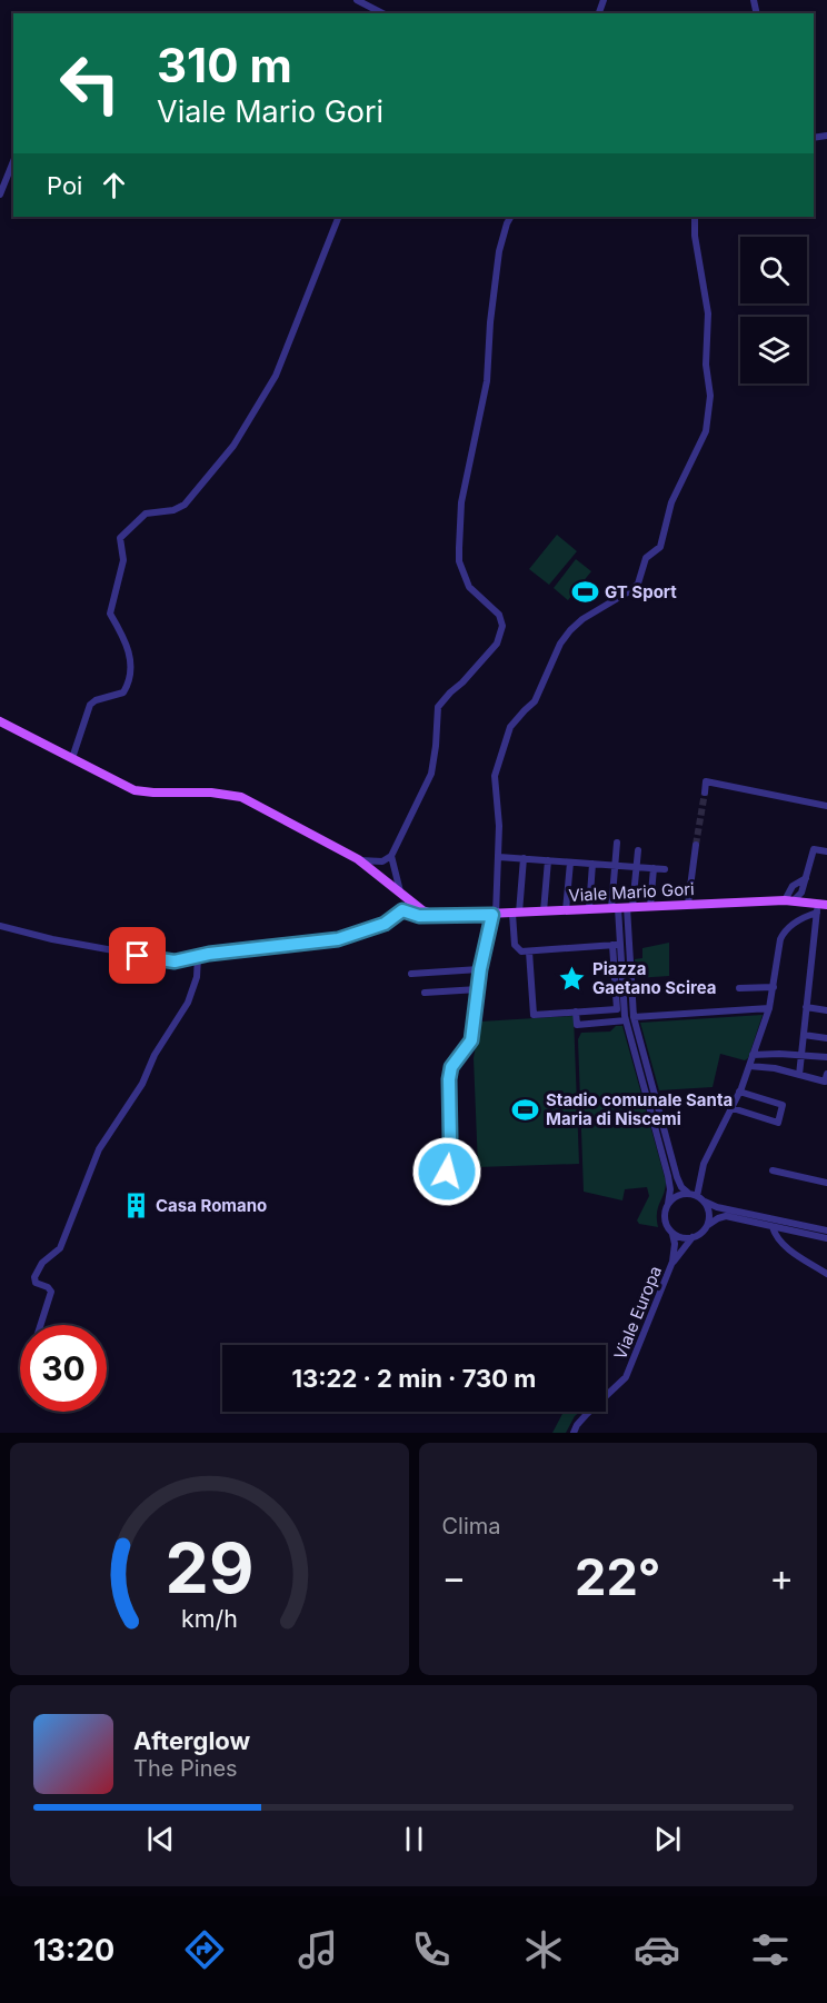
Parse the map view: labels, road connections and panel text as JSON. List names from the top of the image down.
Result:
{
  "streets": {
    "main road": ["Viale Mario Gori"],
    "street": ["Viale Europa"]
  },
  "places": {
    "sports": ["GT Sport", "Stadio comunale Santa Maria di Niscemi"],
    "place": ["Piazza Gaetano Scirea"],
    "building": ["Casa Romano"]
  },
  "page": {
    "turn": ["310 m", "Viale Mario Gori"],
    "then": "Poi",
    "limit": "30",
    "trip": "13:22 · 2 min · 730 m",
    "tile": "Clima",
    "heat": ["−", "22°", "+"],
    "song": ["Afterglow", "The Pines"],
    "tabs": "13:20",
    "gauge": ["29", "km/h"]
  }
}
